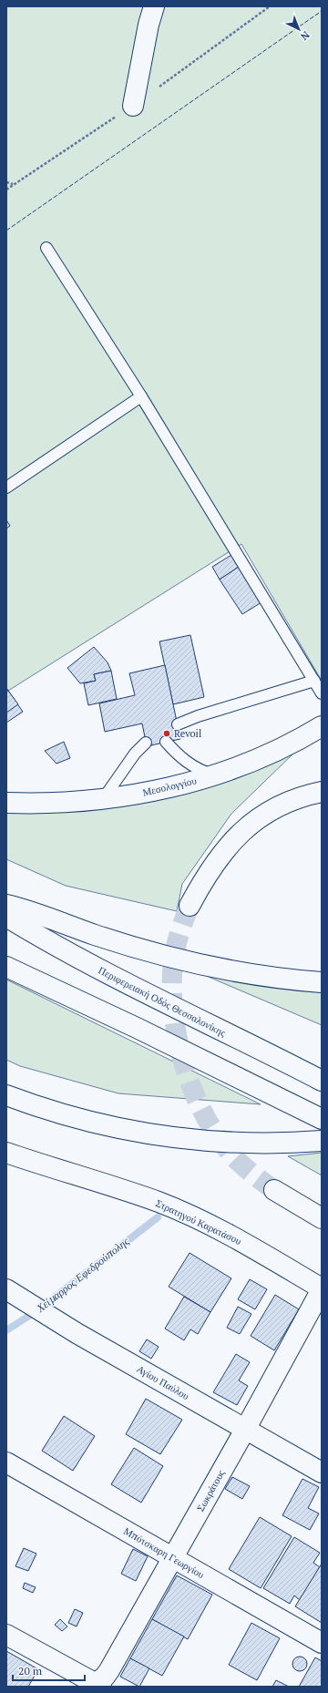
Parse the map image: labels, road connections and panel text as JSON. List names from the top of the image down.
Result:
{
  "streets": {
    "main road": [
      "Μεσολογγίου",
      "Περιφερειακή Οδός Θεσσαλονίκης",
      "Στρατηγού Καρατάσου",
      "Αγίου Παύλου",
      "Σωκράτους",
      "Μπότσκαρη Γεωργίου"
    ]
  },
  "crossings": [
    ["Στρατηγού Καρατάσου", "Σωκράτους"],
    ["Αγίου Παύλου", "Σωκράτους"],
    ["Σωκράτους", "Μπότσκαρη Γεωργίου"]
  ],
  "water": ["Χείμαρρος Εφεδρούπολης"],
  "places": ["Revoil"],
  "scale_bar": "20 m",
  "north": "bottom right"
}
